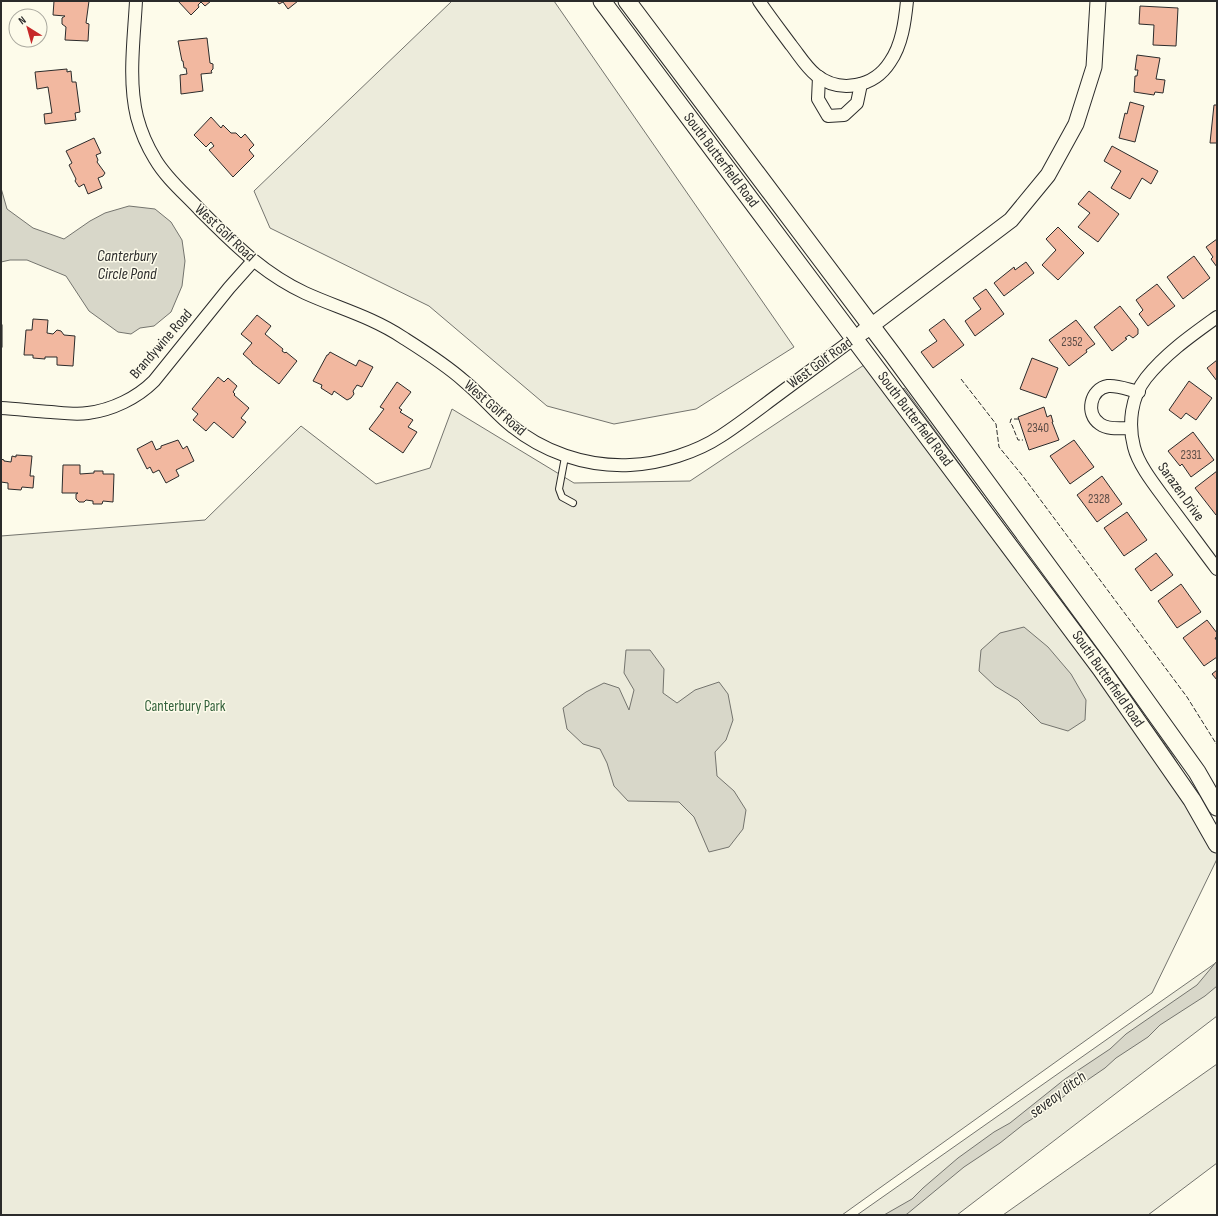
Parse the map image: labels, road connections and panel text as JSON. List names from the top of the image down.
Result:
{
  "streets": {
    "main road": ["South Butterfield Road"],
    "street": ["West Golf Road", "Brandywine Road", "Sarazen Drive"]
  },
  "crossings": [
    ["South Butterfield Road", "West Golf Road"],
    ["West Golf Road", "Brandywine Road"]
  ],
  "water": ["Canterbury Circle Pond", "seveay ditch"],
  "parks": ["Canterbury Park"],
  "house_numbers": [
    "2352",
    "2340",
    "2331",
    "2328"
  ],
  "north": "top left"
}
